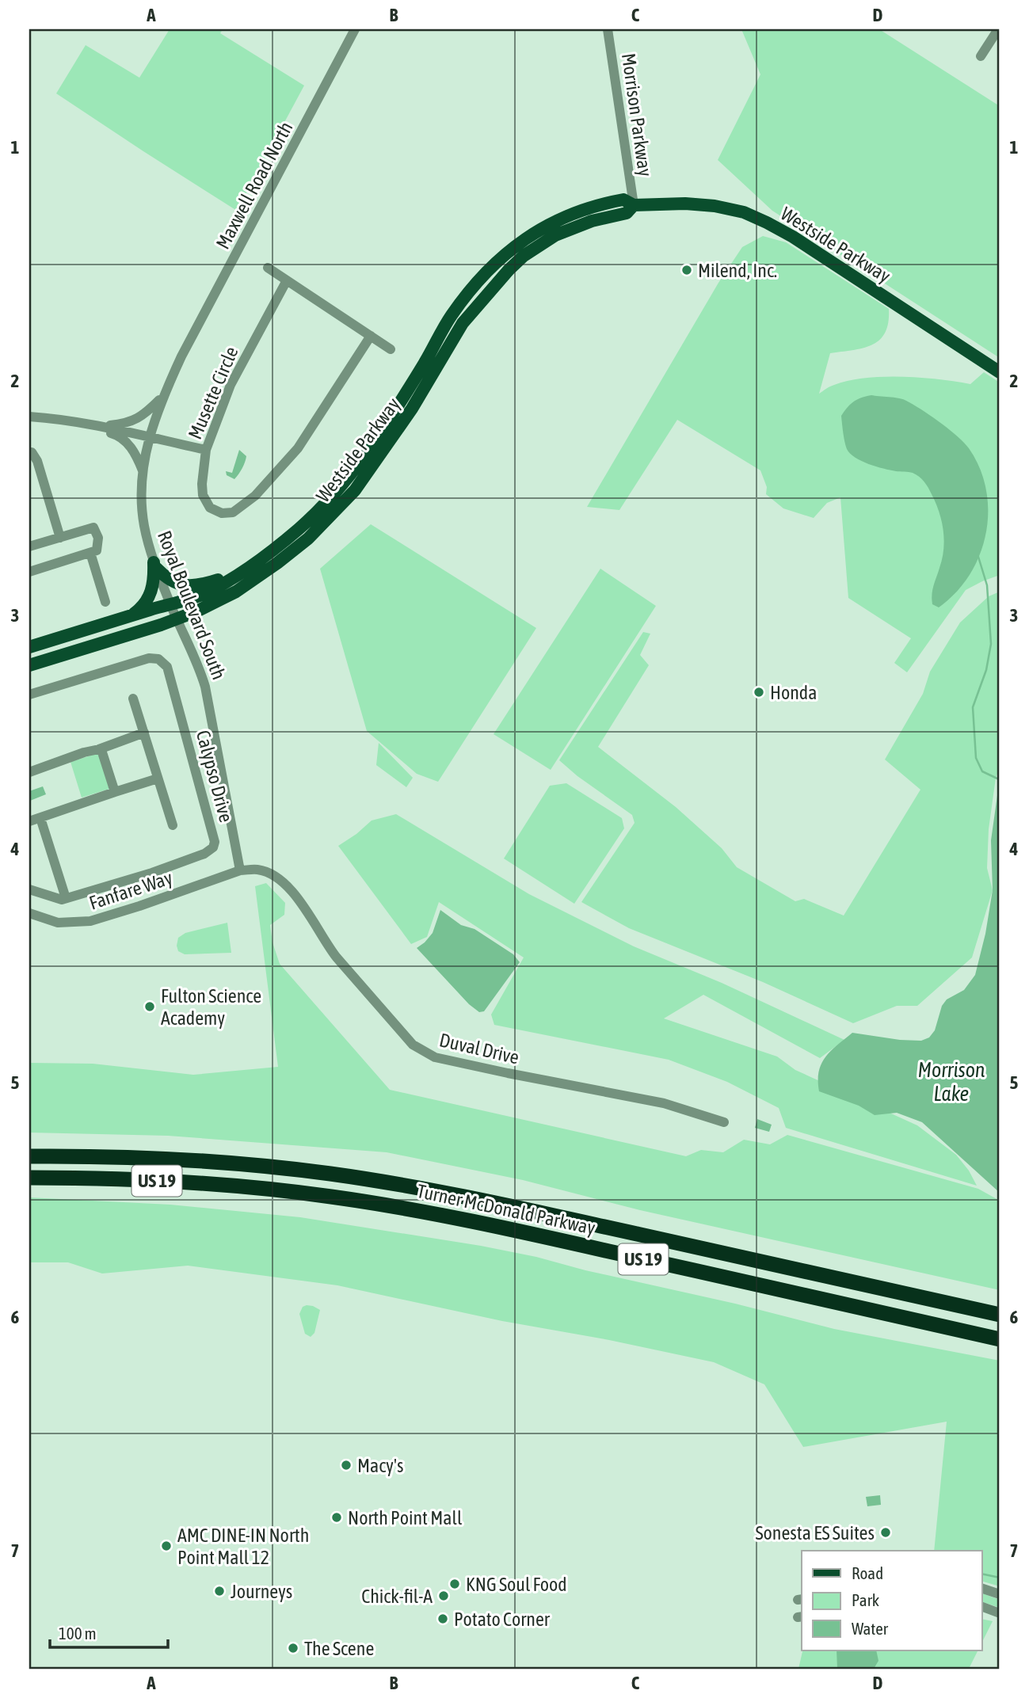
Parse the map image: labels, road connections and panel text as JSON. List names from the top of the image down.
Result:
{
  "streets": {
    "highway": ["US 19", "Turner McDonald Parkway"],
    "main road": ["Westside Parkway"],
    "street": [
      "Morrison Parkway",
      "Maxwell Road North",
      "Musette Circle",
      "Royal Boulevard South",
      "Calypso Drive",
      "Fanfare Way",
      "Duval Drive"
    ]
  },
  "crossings": [
    ["Morrison Parkway", "Westside Parkway"],
    ["Maxwell Road North", "Royal Boulevard South"],
    ["Westside Parkway", "Royal Boulevard South"],
    ["Royal Boulevard South", "Fanfare Way"],
    ["Royal Boulevard South", "Duval Drive"],
    ["Fanfare Way", "Duval Drive"]
  ],
  "water": ["Morrison Lake"],
  "places": [
    "Milend, Inc.",
    "Honda",
    "Fulton Science Academy",
    "Macy's",
    "North Point Mall",
    "Sonesta ES Suites",
    "AMC DINE-IN North Point Mall 12",
    "KNG Soul Food",
    "Journeys",
    "Chick-fil-A",
    "Potato Corner",
    "The Scene"
  ],
  "legend": ["Road", "Park", "Water"],
  "scale_bar": "100 m",
  "grid": {
    "columns": [
      "A",
      "B",
      "C",
      "D"
    ],
    "rows": [
      "1",
      "2",
      "3",
      "4",
      "5",
      "6",
      "7"
    ]
  }
}
